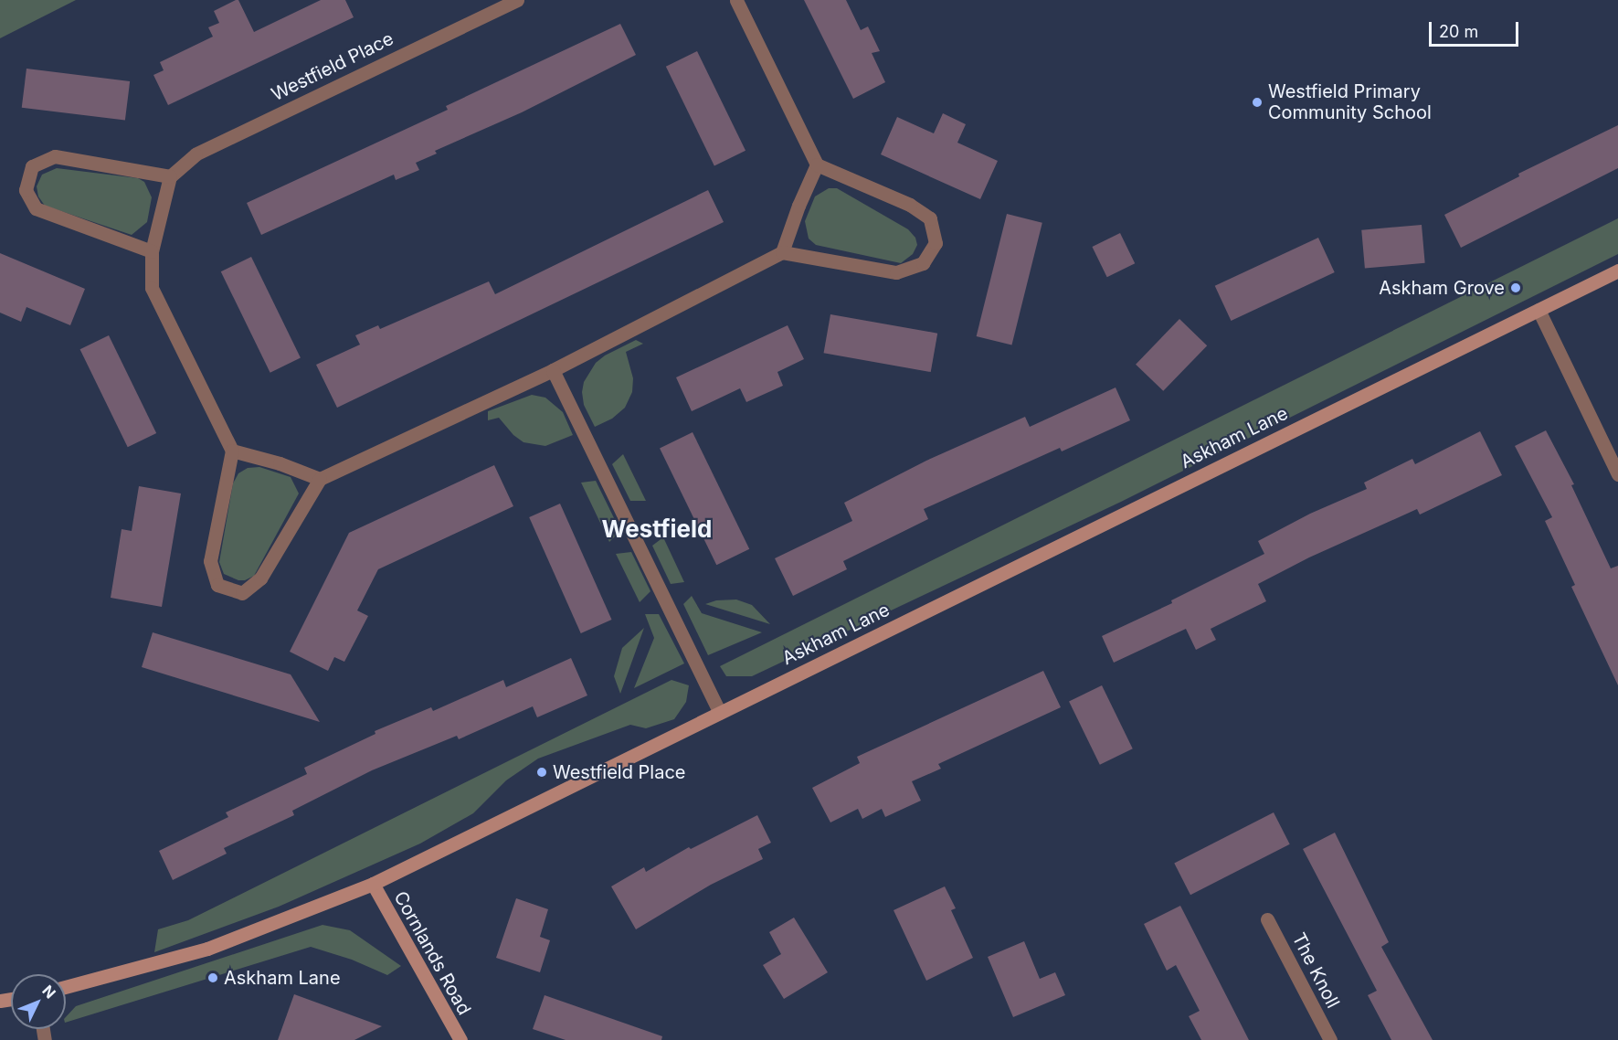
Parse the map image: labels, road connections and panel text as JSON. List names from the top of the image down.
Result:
{
  "streets": {
    "street": [
      "Westfield Place",
      "Askham Lane",
      "Cornlands Road",
      "The Knoll"
    ]
  },
  "crossings": [
    ["Askham Lane", "Cornlands Road"]
  ],
  "districts": ["Westfield"],
  "places": [
    "Westfield Primary Community School",
    "Askham Grove",
    "Westfield Place",
    "Askham Lane"
  ],
  "scale_bar": "20 m",
  "north": "top right"
}
